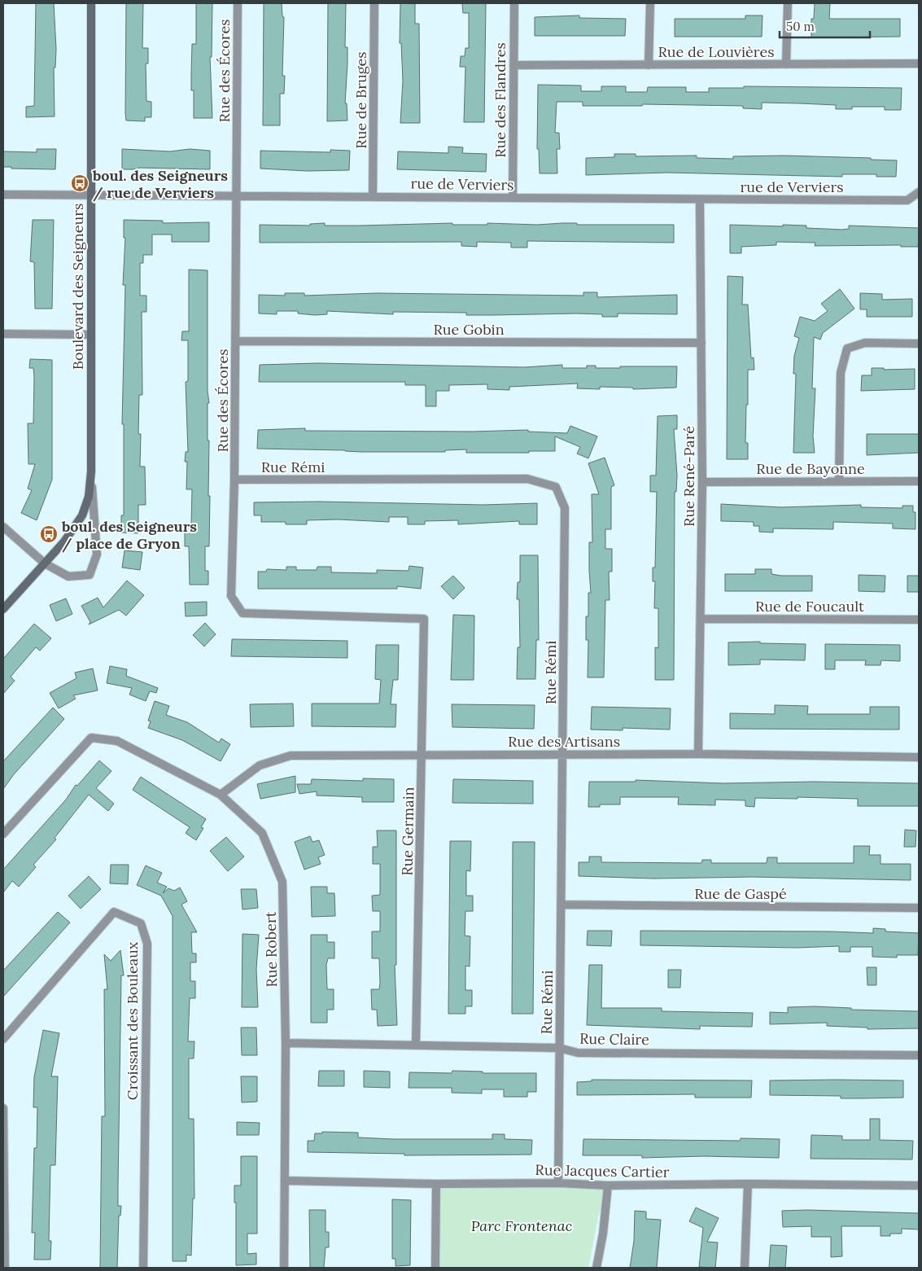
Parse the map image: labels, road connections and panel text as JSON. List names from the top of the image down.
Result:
{
  "streets": {
    "street": [
      "Rue de Louvières",
      "Rue des Écores",
      "Rue de Bruges",
      "Rue des Flandres",
      "rue de Verviers",
      "Boulevard des Seigneurs",
      "Rue Gobin",
      "Rue Rémi",
      "Rue de Bayonne",
      "Rue René-Paré",
      "Rue de Foucault",
      "Rue des Artisans",
      "Rue Germain",
      "Rue de Gaspé",
      "Rue Robert",
      "Croissant des Bouleaux",
      "Rue Claire",
      "Rue Jacques Cartier"
    ]
  },
  "crossings": [
    ["Rue de Louvières", "Rue des Flandres"],
    ["Rue des Écores", "rue de Verviers"],
    ["Rue des Écores", "Rue Gobin"],
    ["Rue des Écores", "Rue Rémi"],
    ["Rue des Écores", "Rue Germain"],
    ["Rue de Bruges", "rue de Verviers"],
    ["Rue des Flandres", "rue de Verviers"],
    ["rue de Verviers", "Boulevard des Seigneurs"],
    ["rue de Verviers", "Rue René-Paré"],
    ["Rue Gobin", "Rue René-Paré"],
    ["Rue Rémi", "Rue des Artisans"],
    ["Rue Rémi", "Rue de Gaspé"],
    ["Rue Rémi", "Rue Claire"],
    ["Rue Rémi", "Rue Jacques Cartier"],
    ["Rue de Bayonne", "Rue René-Paré"],
    ["Rue René-Paré", "Rue de Foucault"],
    ["Rue René-Paré", "Rue des Artisans"],
    ["Rue des Artisans", "Rue Germain"],
    ["Rue des Artisans", "Rue Robert"],
    ["Rue Germain", "Rue Claire"],
    ["Rue Robert", "Rue Claire"],
    ["Rue Robert", "Rue Jacques Cartier"]
  ],
  "parks": ["Parc Frontenac"],
  "places": {
    "bus stop": ["boul. des Seigneurs / rue de Verviers", "boul. des Seigneurs / place de Gryon"]
  },
  "scale_bar": "50 m"
}
